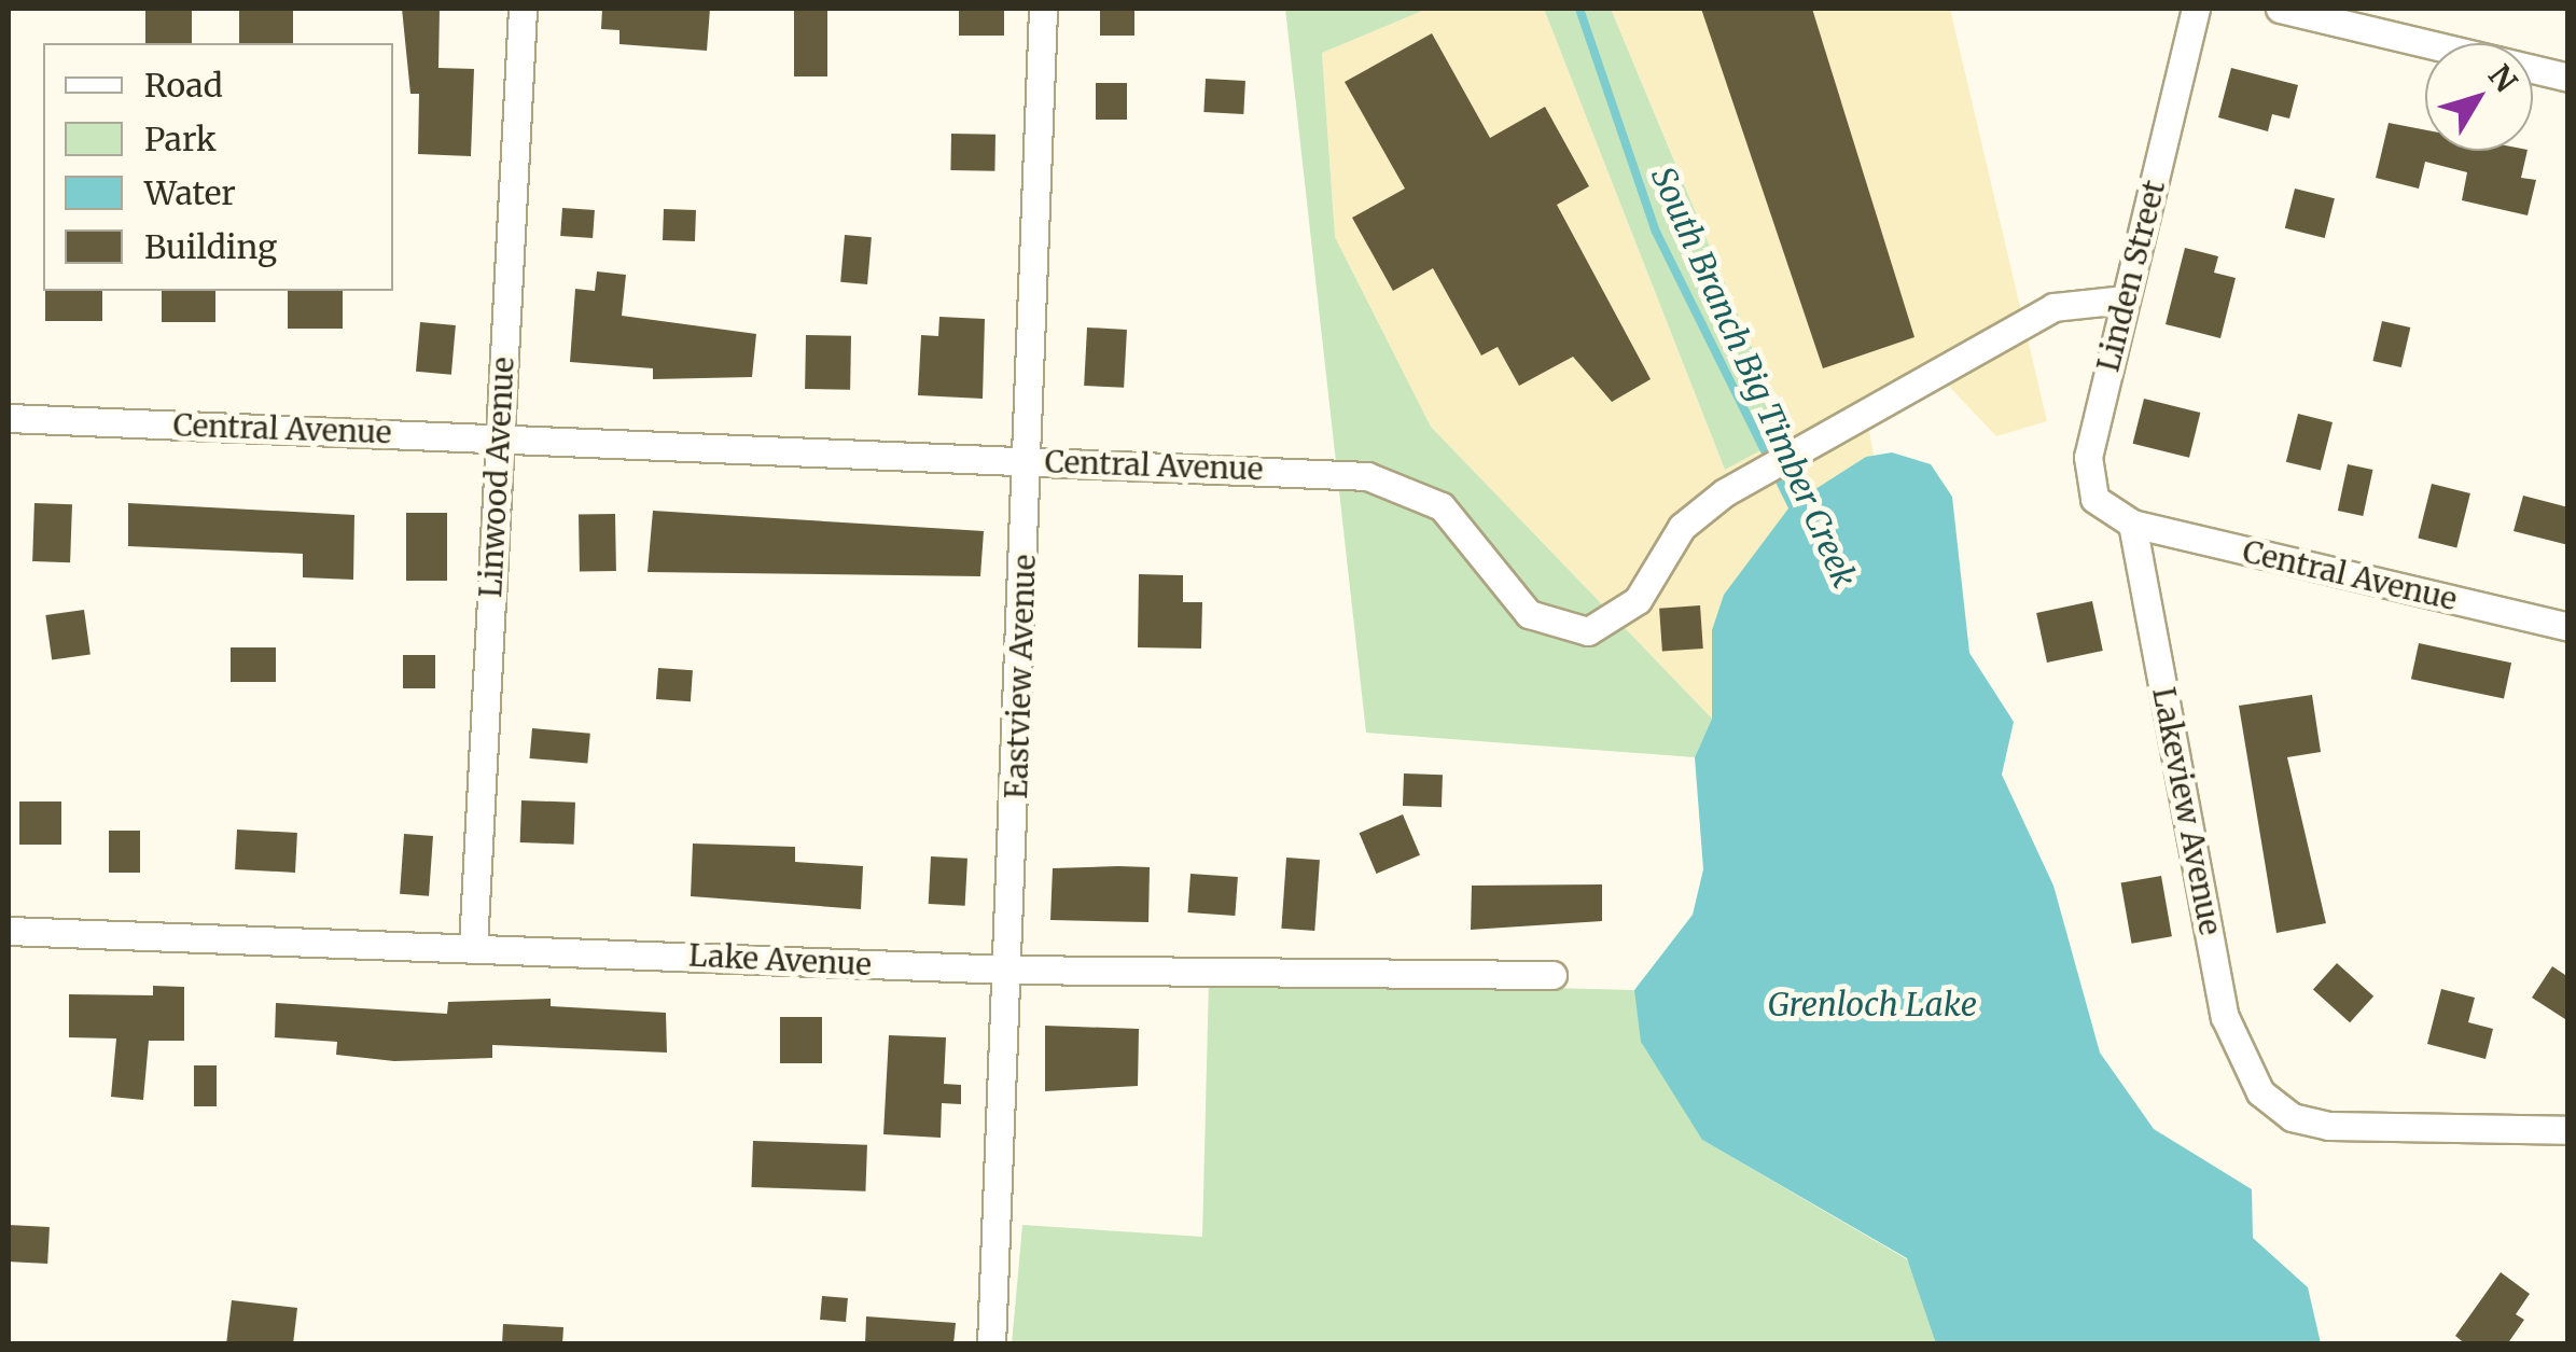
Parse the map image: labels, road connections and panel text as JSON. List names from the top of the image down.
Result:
{
  "streets": {
    "street": [
      "Linden Street",
      "Central Avenue",
      "Linwood Avenue",
      "Eastview Avenue",
      "Lakeview Avenue",
      "Lake Avenue"
    ]
  },
  "crossings": [
    ["Linden Street", "Central Avenue"],
    ["Linden Street", "Lakeview Avenue"],
    ["Central Avenue", "Linwood Avenue"],
    ["Central Avenue", "Eastview Avenue"],
    ["Central Avenue", "Lakeview Avenue"],
    ["Linwood Avenue", "Lake Avenue"],
    ["Eastview Avenue", "Lake Avenue"]
  ],
  "water": ["South Branch Big Timber Creek", "Grenloch Lake"],
  "legend": [
    "Road",
    "Park",
    "Water",
    "Building"
  ],
  "north": "top right"
}
